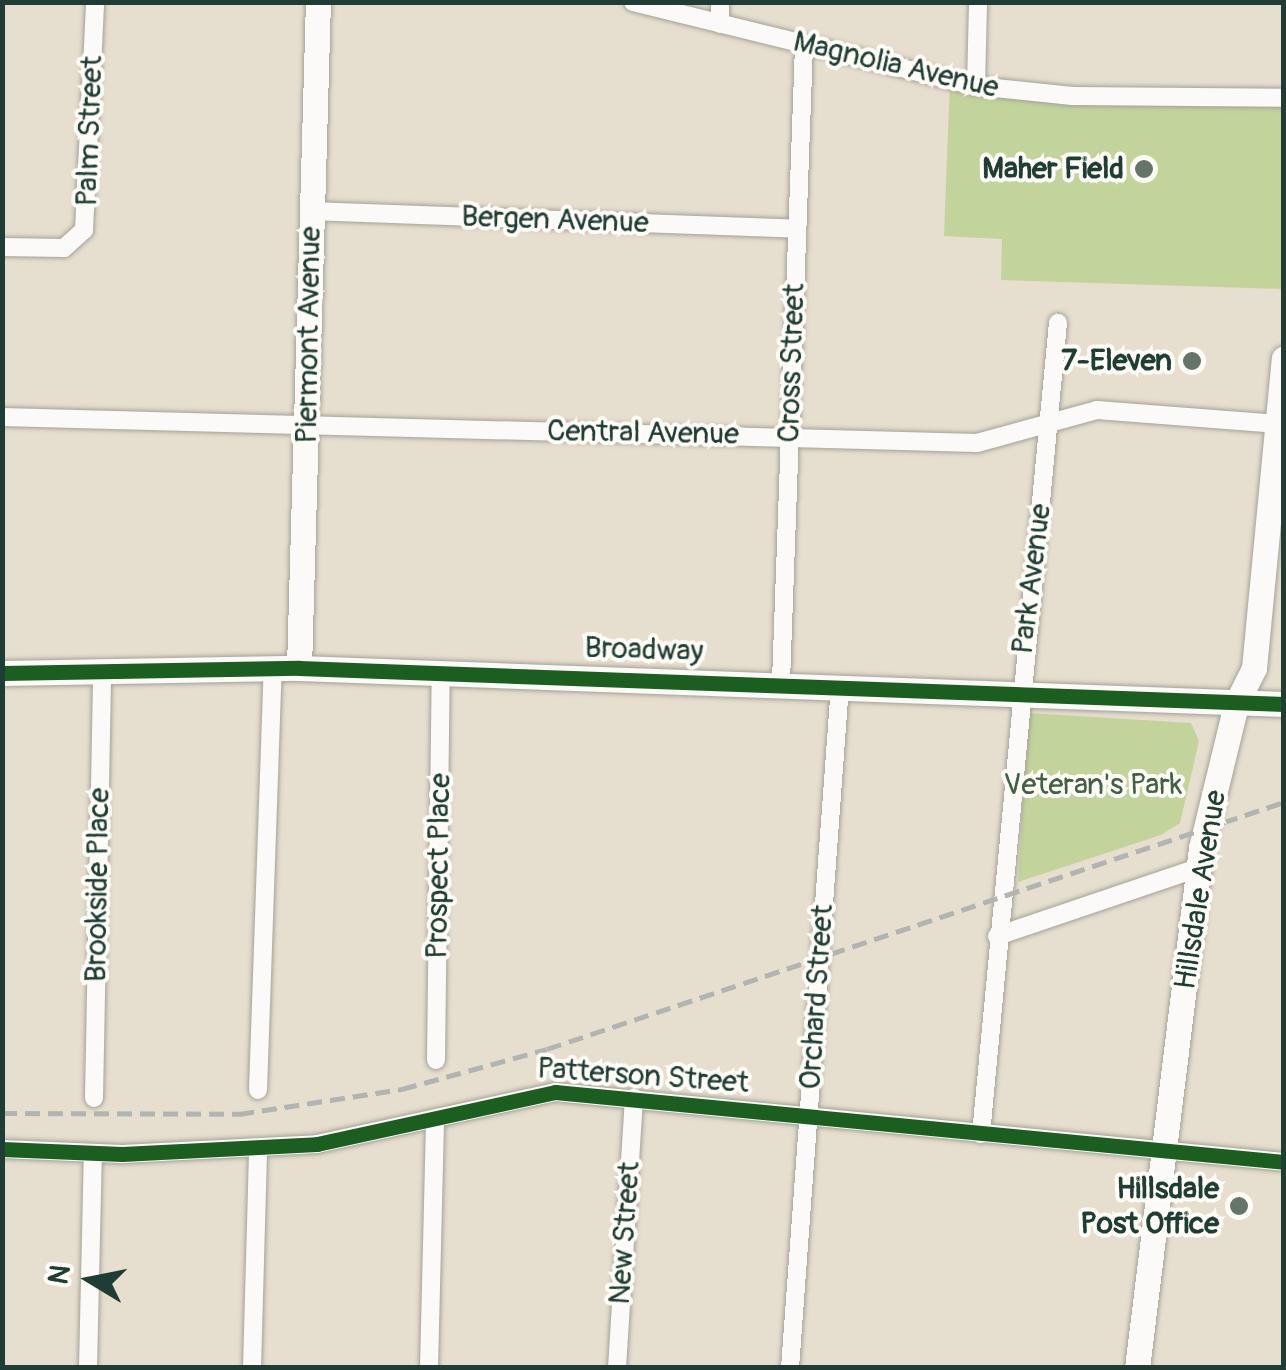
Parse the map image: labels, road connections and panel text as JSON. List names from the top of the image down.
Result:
{
  "streets": {
    "street": [
      "Magnolia Avenue",
      "Palm Street",
      "Bergen Avenue",
      "Piermont Avenue",
      "Cross Street",
      "Central Avenue",
      "Park Avenue",
      "Broadway",
      "Prospect Place",
      "Brookside Place",
      "Hillsdale Avenue",
      "Orchard Street",
      "Patterson Street",
      "New Street"
    ]
  },
  "crossings": [
    ["Magnolia Avenue", "Cross Street"],
    ["Bergen Avenue", "Piermont Avenue"],
    ["Bergen Avenue", "Cross Street"],
    ["Piermont Avenue", "Central Avenue"],
    ["Piermont Avenue", "Broadway"],
    ["Cross Street", "Central Avenue"],
    ["Cross Street", "Broadway"],
    ["Central Avenue", "Park Avenue"],
    ["Central Avenue", "Hillsdale Avenue"],
    ["Park Avenue", "Broadway"],
    ["Park Avenue", "Patterson Street"],
    ["Broadway", "Prospect Place"],
    ["Broadway", "Brookside Place"],
    ["Broadway", "Hillsdale Avenue"],
    ["Broadway", "Orchard Street"],
    ["Hillsdale Avenue", "Patterson Street"],
    ["Orchard Street", "Patterson Street"],
    ["Patterson Street", "New Street"]
  ],
  "parks": ["Veteran's Park"],
  "places": ["Maher Field", "7-Eleven", "Hillsdale Post Office"],
  "north": "left"
}
